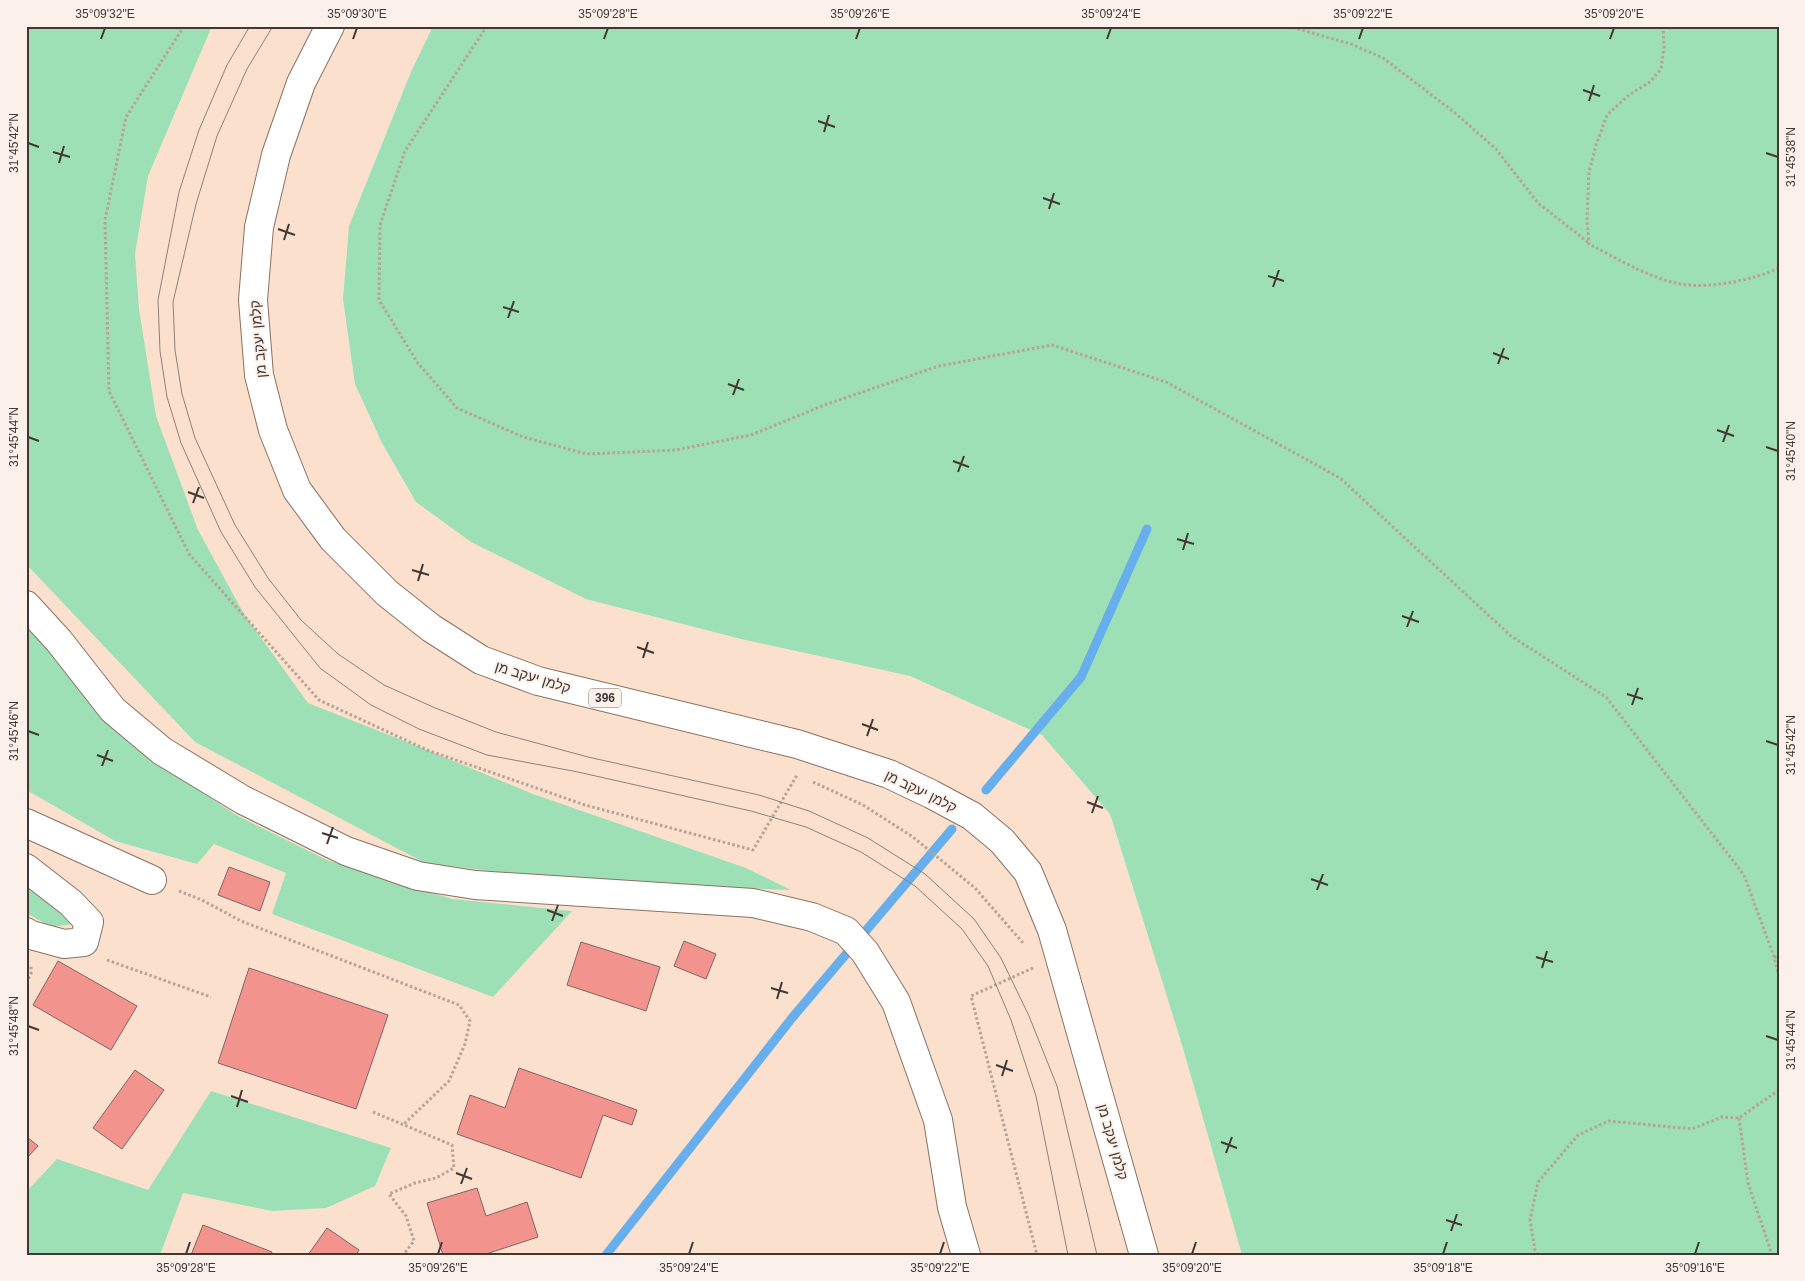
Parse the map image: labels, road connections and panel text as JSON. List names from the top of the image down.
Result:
{
  "streets": {
    "main road": ["קלמן יעקב מן", "396"]
  },
  "coordinates": [
    "35°09'32\"E",
    "35°09'30\"E",
    "35°09'28\"E",
    "35°09'26\"E",
    "35°09'24\"E",
    "35°09'22\"E",
    "35°09'20\"E",
    "31°45'42\"N",
    "31°45'38\"N",
    "31°45'44\"N",
    "31°45'40\"N",
    "31°45'46\"N",
    "31°45'48\"N",
    "35°09'18\"E",
    "35°09'16\"E"
  ]
}
